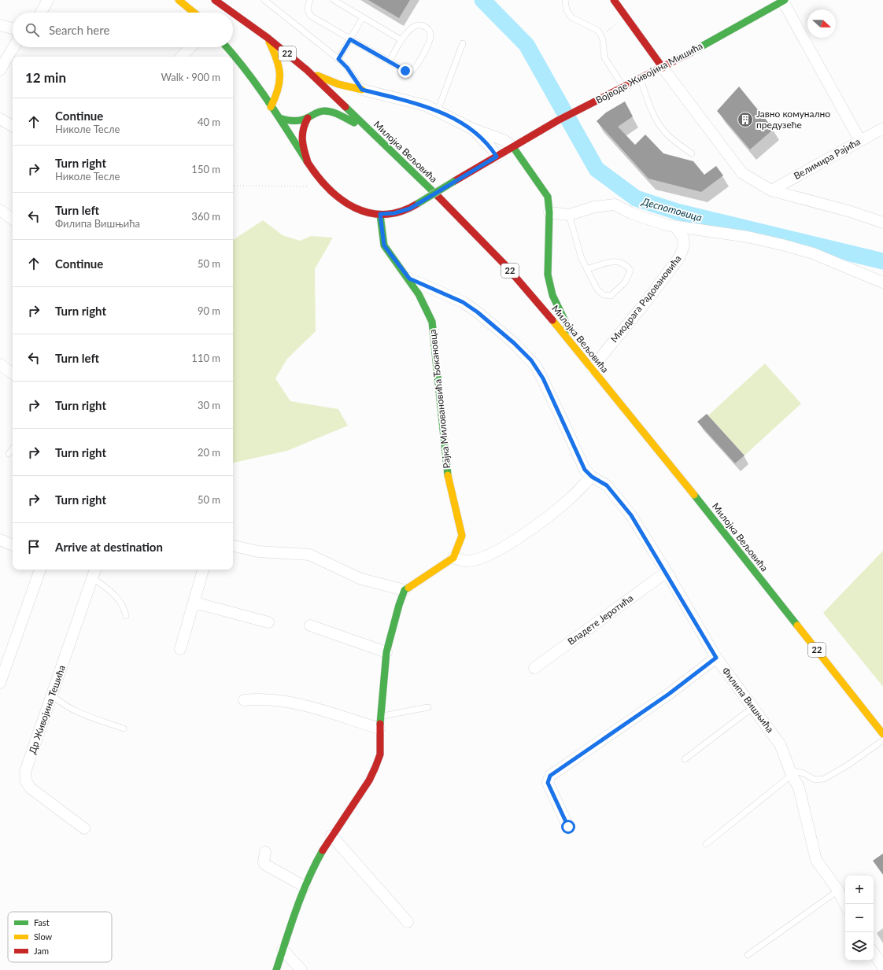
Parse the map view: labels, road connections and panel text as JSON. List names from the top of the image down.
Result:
{
  "streets": {
    "street": [
      "22",
      "Војводе Живојина Мишића",
      "Милојка Вељовића",
      "Велимира Рајића",
      "Миодрага Радовановића",
      "Рајка Миловановића Ђокановца",
      "Владете Јеротића",
      "Филипа Вишњића",
      "Др Живојина Тешића"
    ]
  },
  "crossings": [
    ["Војводе Живојина Мишића", "Рајка Миловановића Ђокановца"],
    ["Милојка Вељовића", "Миодрага Радовановића"],
    ["Рајка Миловановића Ђокановца", "Филипа Вишњића"],
    ["Владете Јеротића", "Филипа Вишњића"]
  ],
  "water": ["Деспотовица"],
  "places": {
    "building": ["Јавно комунално предузеће"]
  },
  "legend": ["Fast", "Slow", "Jam"],
  "north": "right",
  "page": {
    "search": "Search here",
    "heading": ["12 min", "Walk · 900 m"],
    "list": [
      ["Continue", "Николе Тесле", "40 m"],
      ["Turn right", "Николе Тесле", "150 m"],
      ["Turn left", "Филипа Вишњића", "360 m"],
      ["Continue", "50 m"],
      ["Turn right", "90 m"],
      ["Turn left", "110 m"],
      ["Turn right", "30 m"],
      ["Turn right", "20 m"],
      ["Turn right", "50 m"],
      "Arrive at destination"
    ],
    "map_buttons": ["+", "−"]
  }
}
